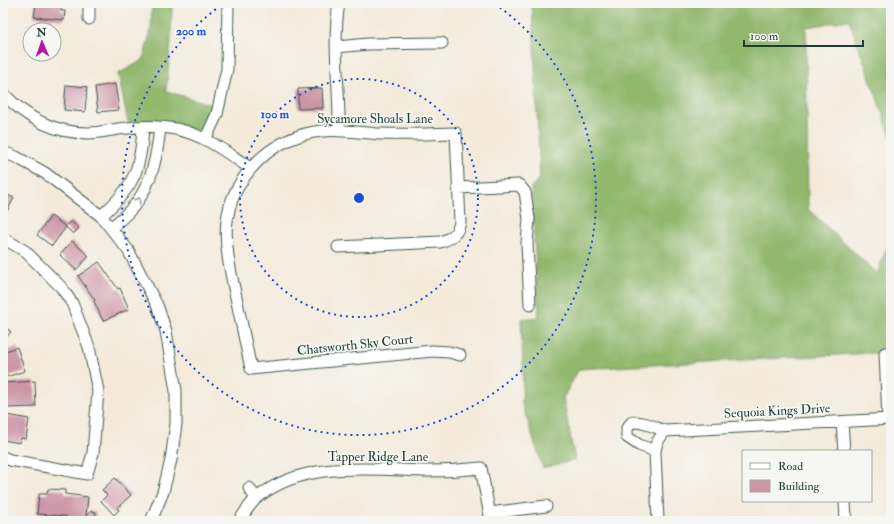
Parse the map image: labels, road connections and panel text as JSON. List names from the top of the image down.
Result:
{
  "streets": {
    "street": [
      "Sycamore Shoals Lane",
      "Chatsworth Sky Court",
      "Sequoia Kings Drive",
      "Tapper Ridge Lane"
    ]
  },
  "crossings": [
    ["Sycamore Shoals Lane", "Chatsworth Sky Court"]
  ],
  "legend": ["Road", "Building"],
  "scale_bar": "100 m",
  "north": "top",
  "rings": ["200 m", "100 m"]
}
